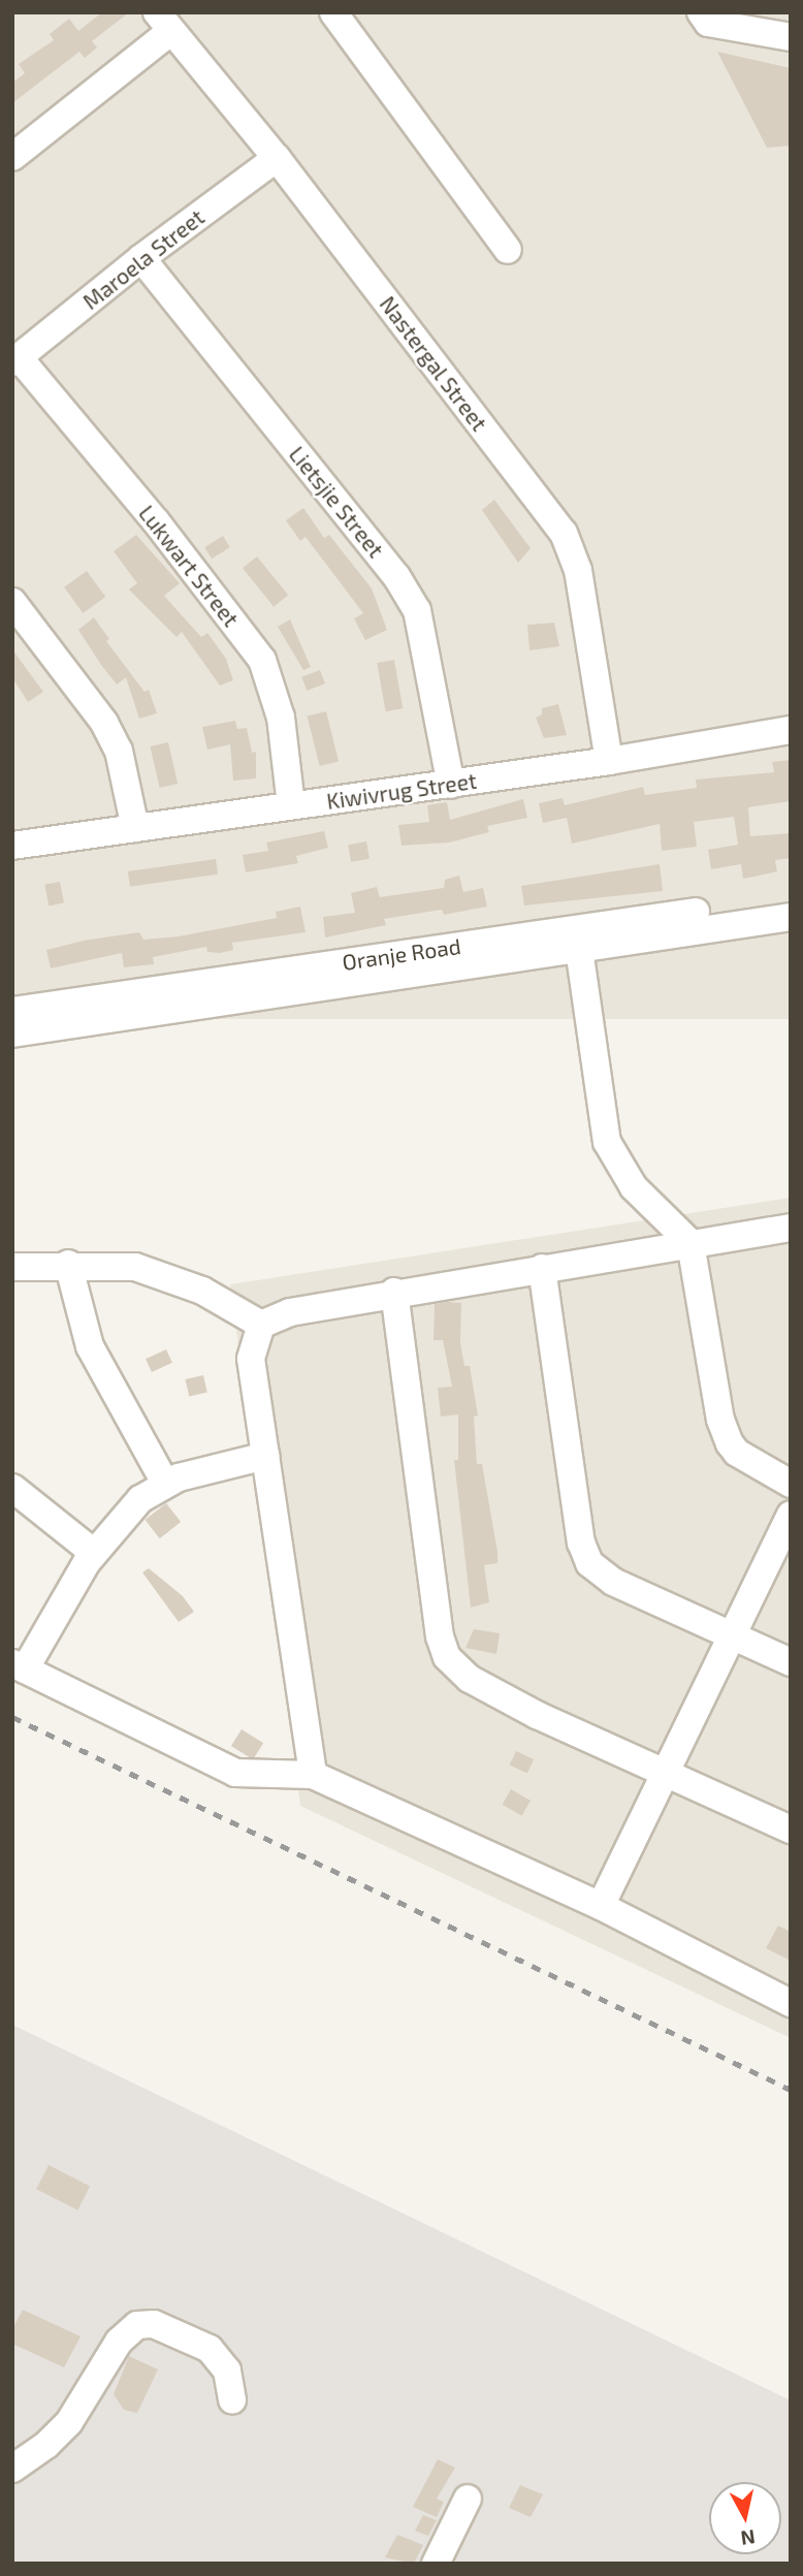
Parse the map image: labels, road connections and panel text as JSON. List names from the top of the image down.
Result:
{
  "streets": {
    "street": [
      "Maroela Street",
      "Nastergal Street",
      "Lietsjie Street",
      "Lukwart Street",
      "Kiwivrug Street",
      "Oranje Road"
    ]
  },
  "crossings": [
    ["Maroela Street", "Nastergal Street"],
    ["Maroela Street", "Lietsjie Street"],
    ["Maroela Street", "Lukwart Street"],
    ["Nastergal Street", "Kiwivrug Street"],
    ["Lietsjie Street", "Kiwivrug Street"],
    ["Lukwart Street", "Kiwivrug Street"]
  ],
  "north": "bottom"
}
